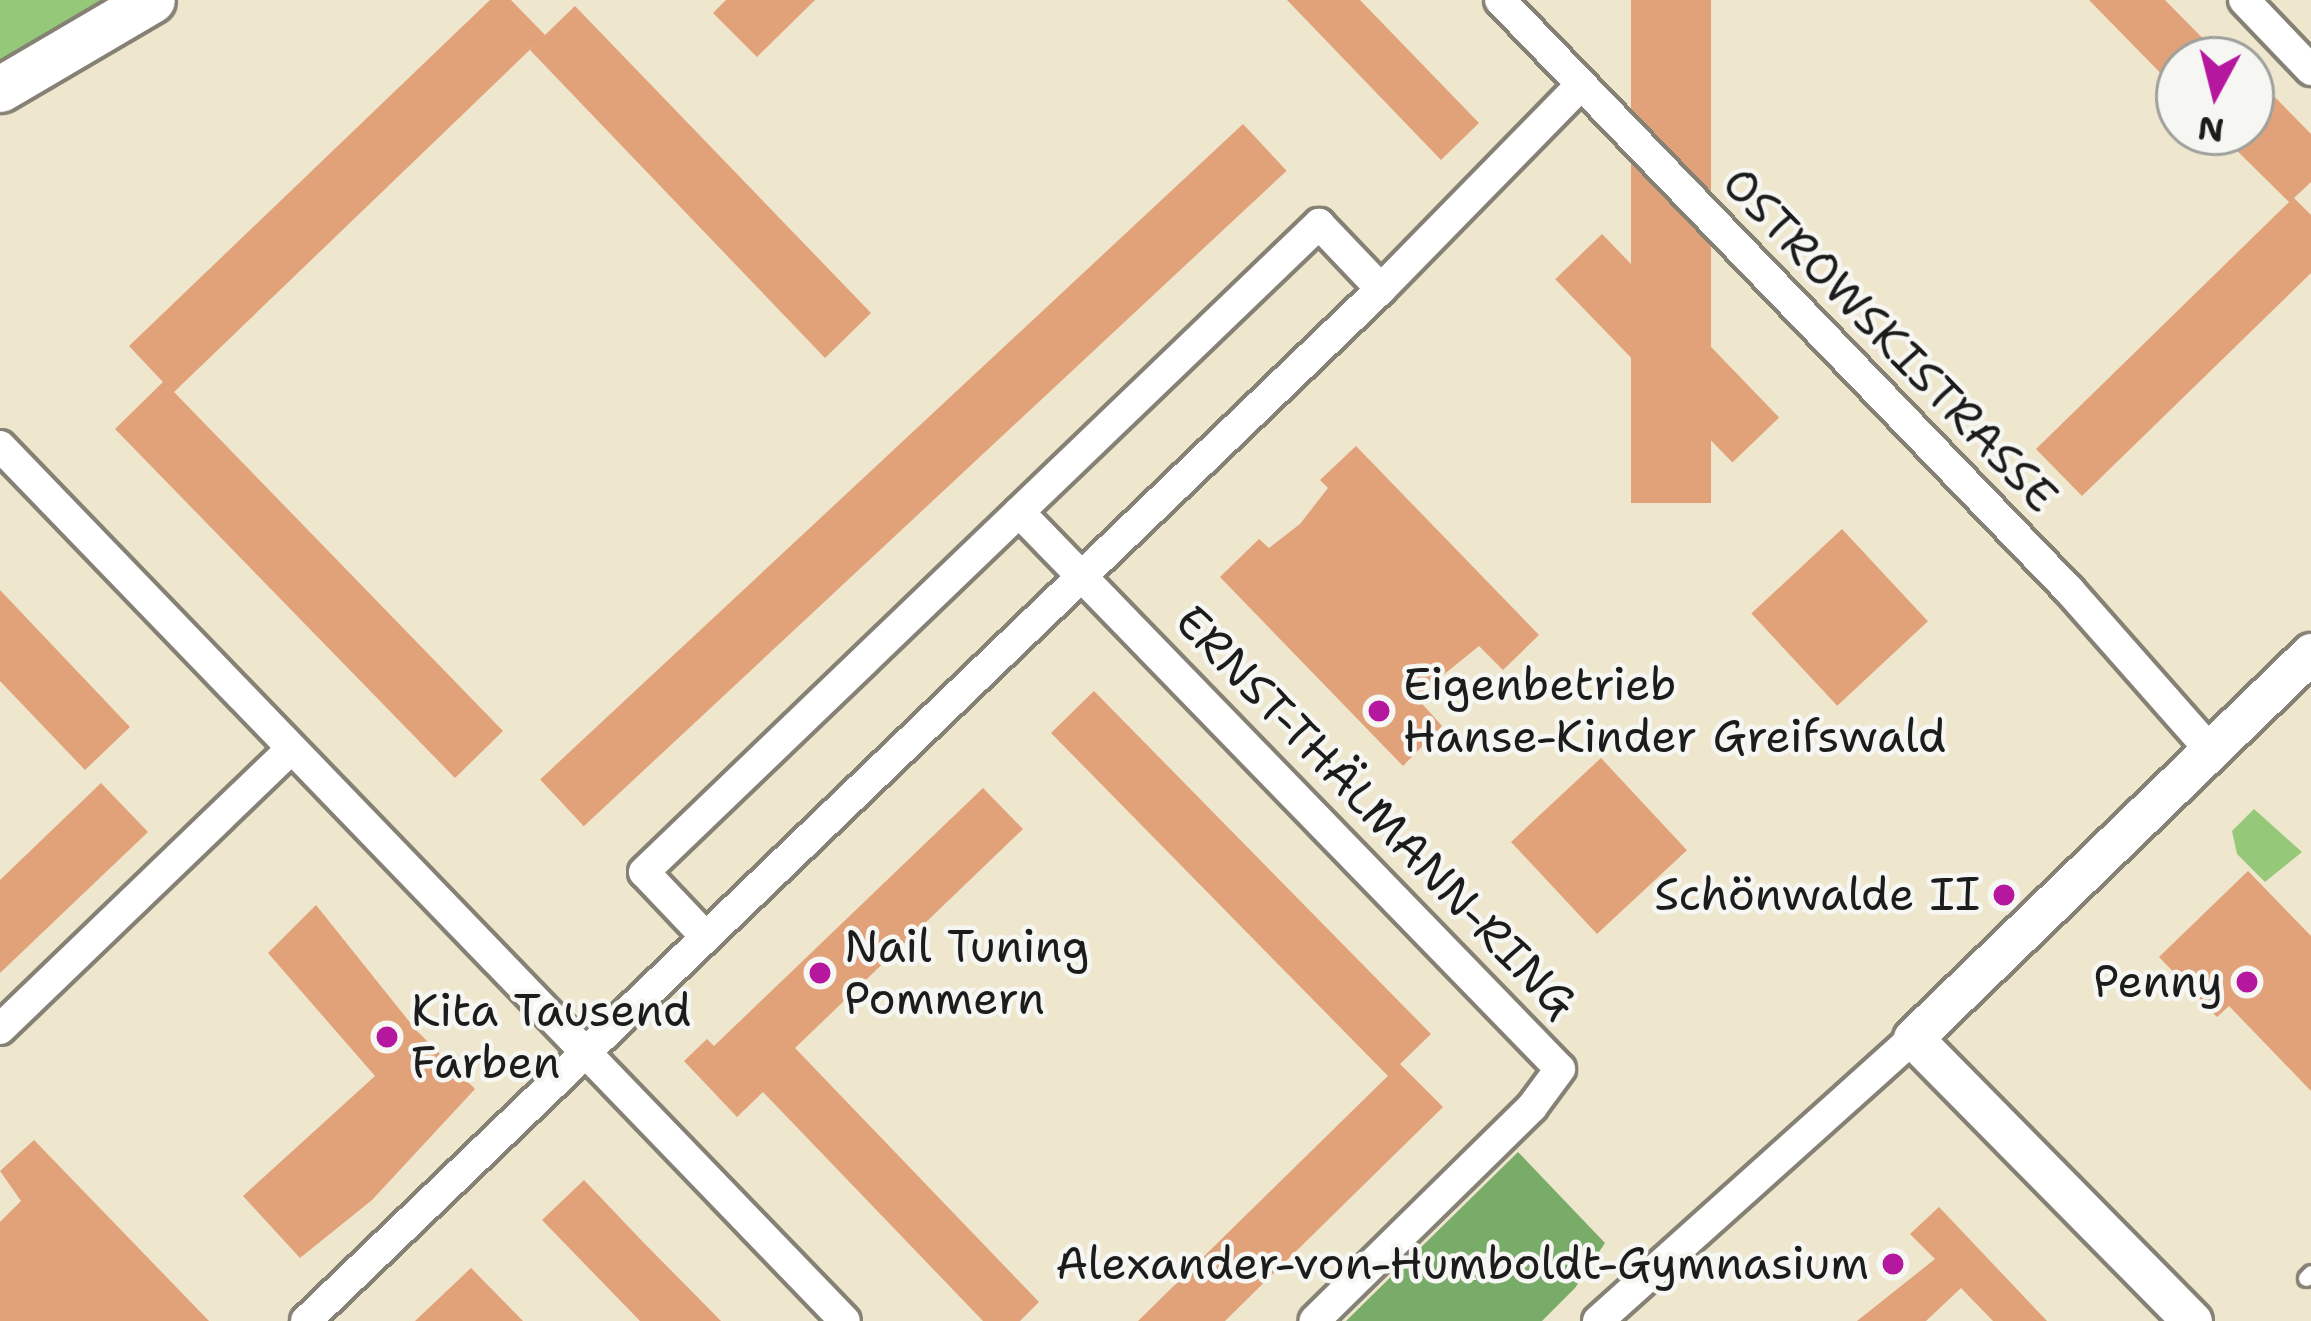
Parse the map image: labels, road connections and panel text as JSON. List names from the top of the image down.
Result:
{
  "streets": {
    "street": ["OSTROWSKISTRASSE", "ERNST-THÄLMANN-RING"]
  },
  "places": [
    "Eigenbetrieb Hanse-Kinder Greifswald",
    "Schönwalde II",
    "Nail Tuning Pommern",
    "Penny",
    "Kita Tausend Farben",
    "Alexander-von-Humboldt-Gymnasium"
  ],
  "north": "bottom"
}
